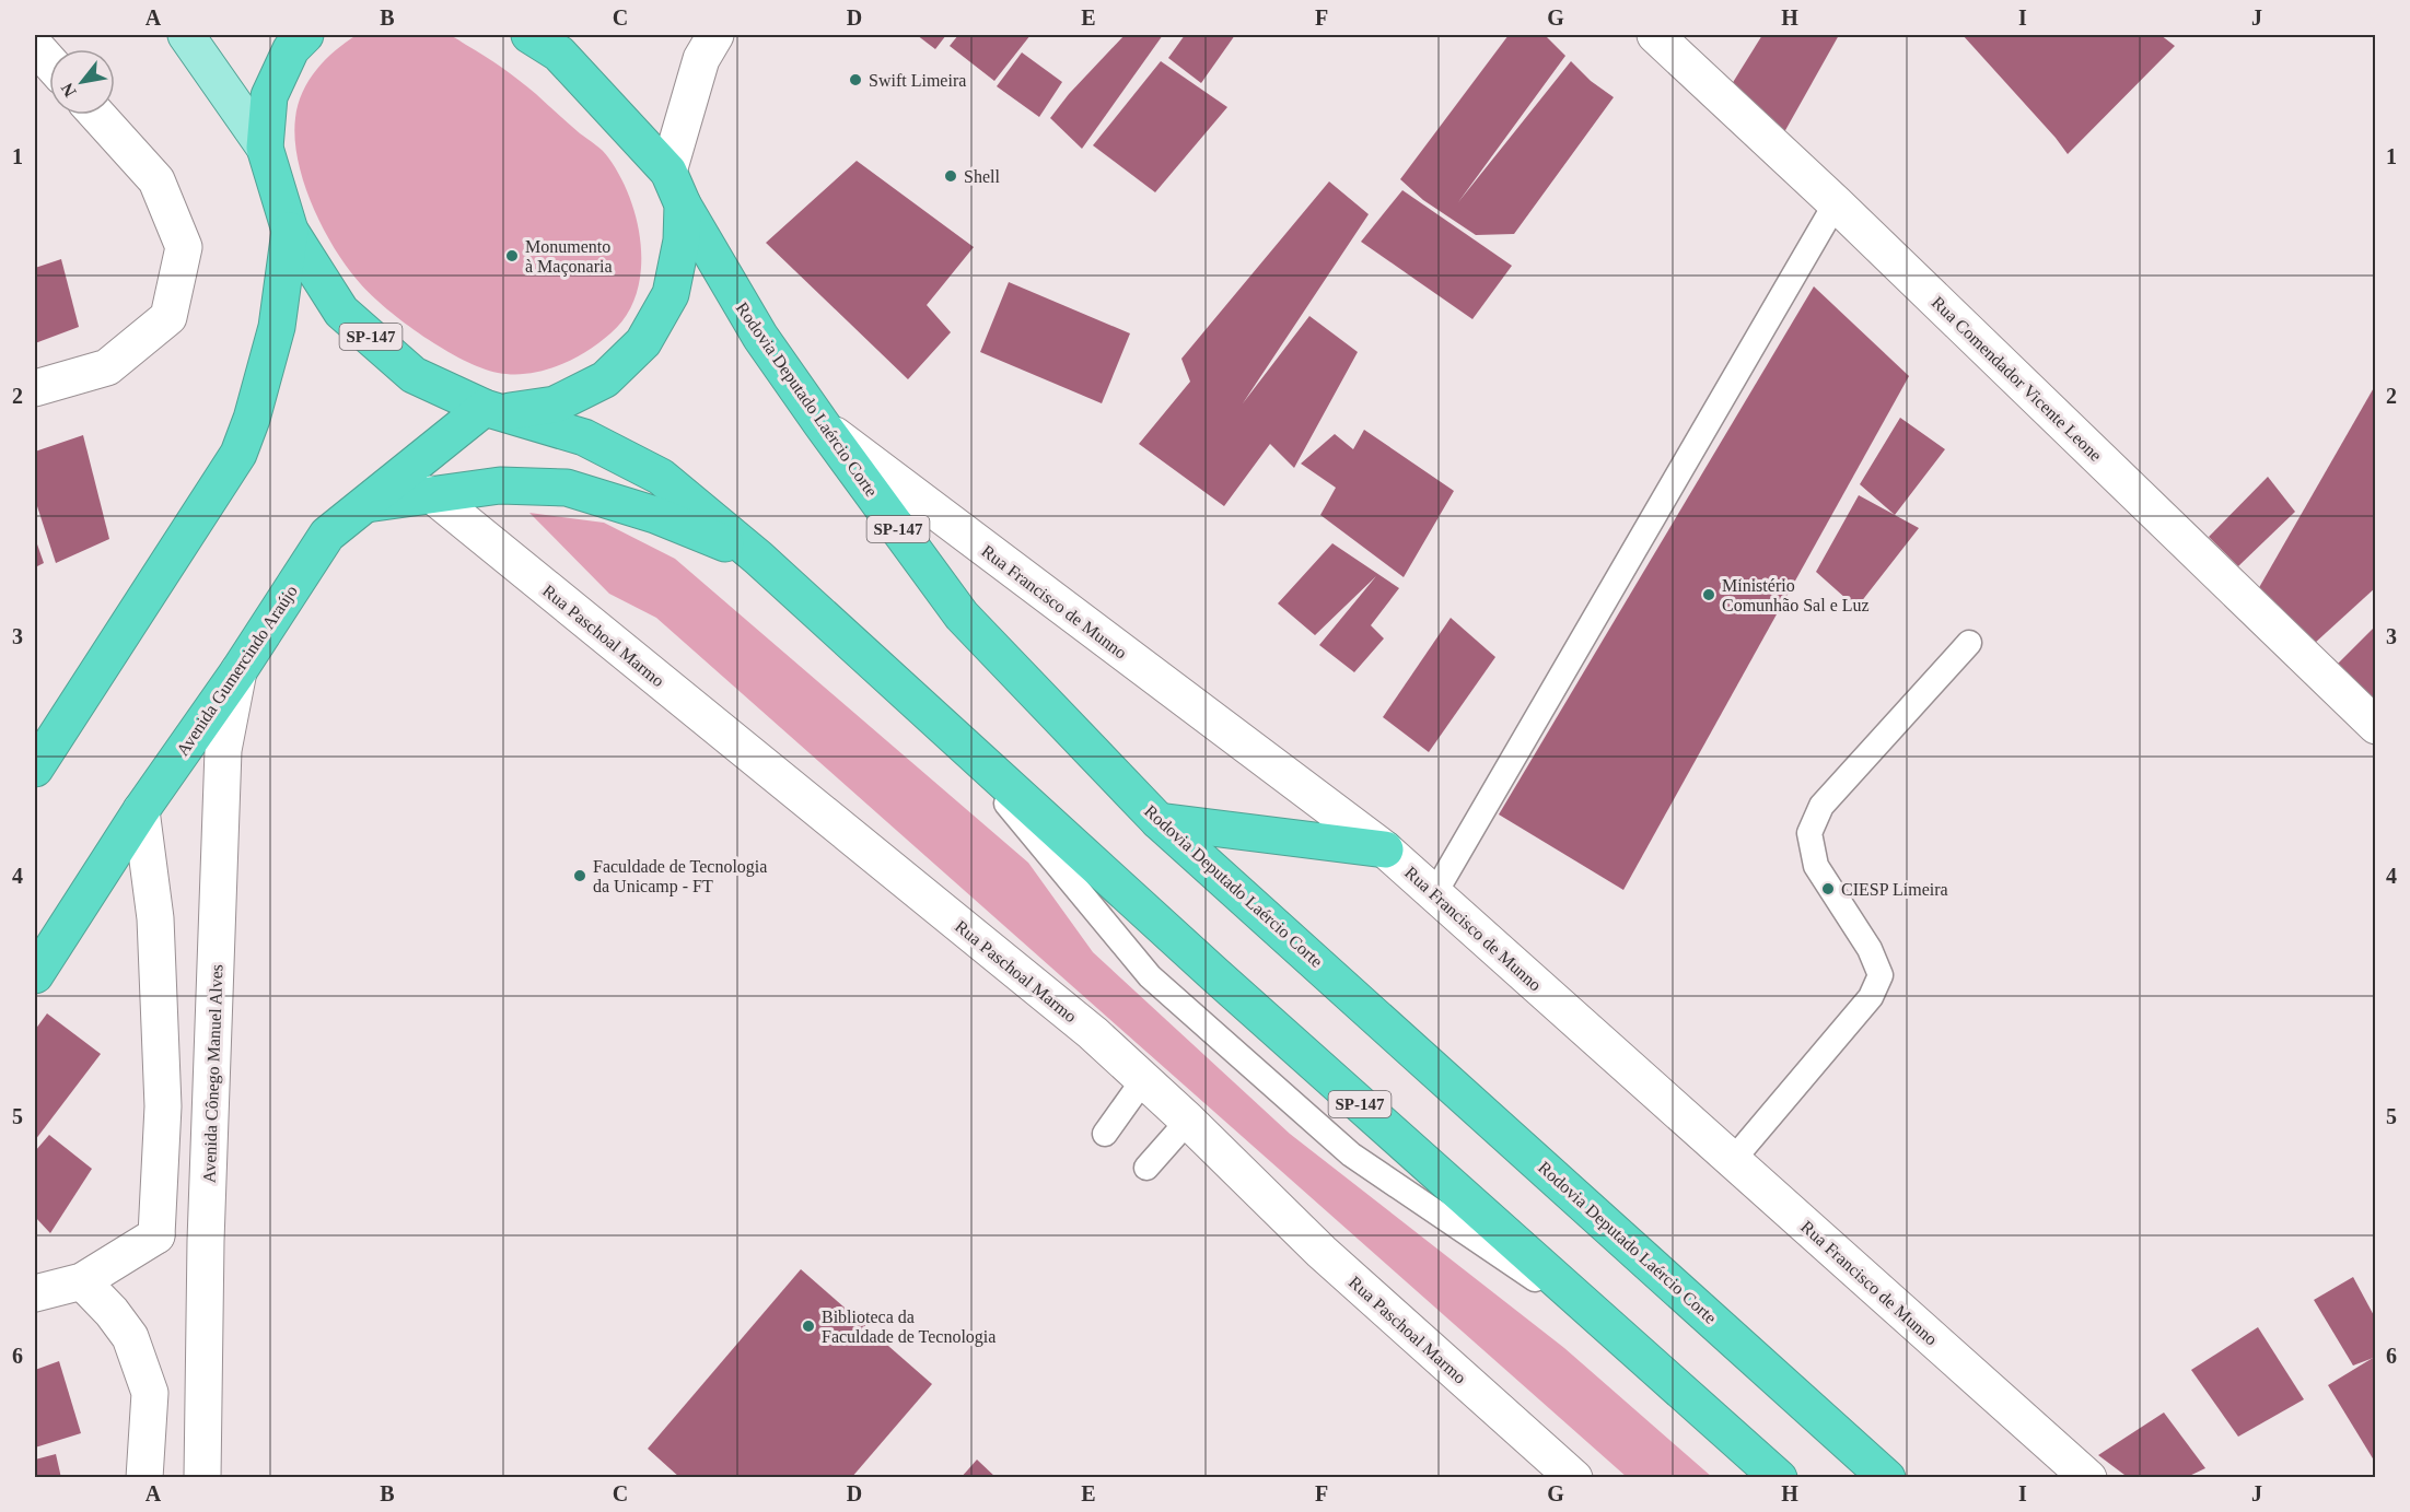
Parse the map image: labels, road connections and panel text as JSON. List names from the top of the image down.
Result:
{
  "streets": {
    "highway": ["SP-147", "Rodovia Deputado Laércio Corte", "Avenida Gumercindo Araújo"],
    "street": [
      "Rua Comendador Vicente Leone",
      "Rua Francisco de Munno",
      "Rua Paschoal Marmo",
      "Avenida Cônego Manuel Alves"
    ]
  },
  "crossings": [
    ["SP-147", "Rodovia Deputado Laércio Corte"],
    ["SP-147", "Avenida Gumercindo Araújo"],
    ["Rodovia Deputado Laércio Corte", "Rua Francisco de Munno"],
    ["Avenida Gumercindo Araújo", "Avenida Cônego Manuel Alves"]
  ],
  "places": [
    "Swift Limeira",
    "Shell",
    "Monumento à Maçonaria",
    "Ministério Comunhão Sal e Luz",
    "Faculdade de Tecnologia da Unicamp - FT",
    "CIESP Limeira",
    "Biblioteca da Faculdade de Tecnologia"
  ],
  "north": "bottom left",
  "grid": {
    "columns": [
      "A",
      "B",
      "C",
      "D",
      "E",
      "F",
      "G",
      "H",
      "I",
      "J"
    ],
    "rows": [
      "1",
      "2",
      "3",
      "4",
      "5",
      "6"
    ]
  }
}
